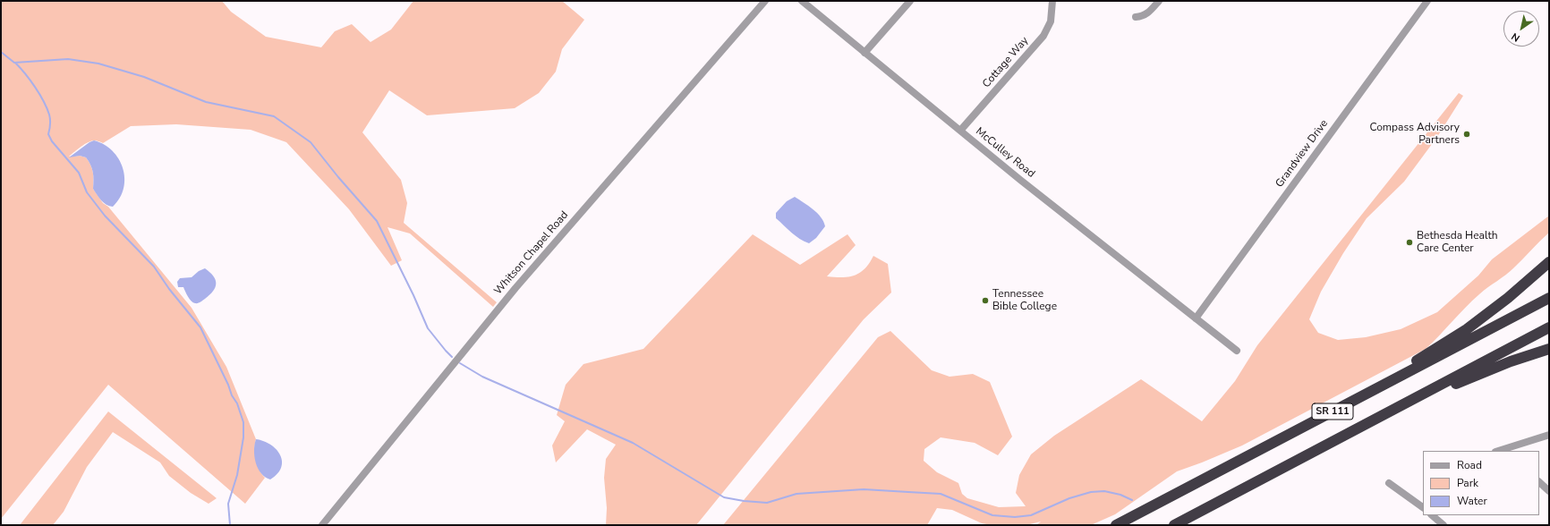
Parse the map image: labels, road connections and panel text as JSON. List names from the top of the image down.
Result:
{
  "streets": {
    "highway": ["SR 111"],
    "street": [
      "Cottage Way",
      "McCulley Road",
      "Grandview Drive",
      "Whitson Chapel Road"
    ]
  },
  "crossings": [
    ["Cottage Way", "McCulley Road"],
    ["McCulley Road", "Grandview Drive"]
  ],
  "places": ["Compass Advisory Partners", "Bethesda Health Care Center", "Tennessee Bible College"],
  "legend": ["Road", "Park", "Water"],
  "north": "bottom left"
}
